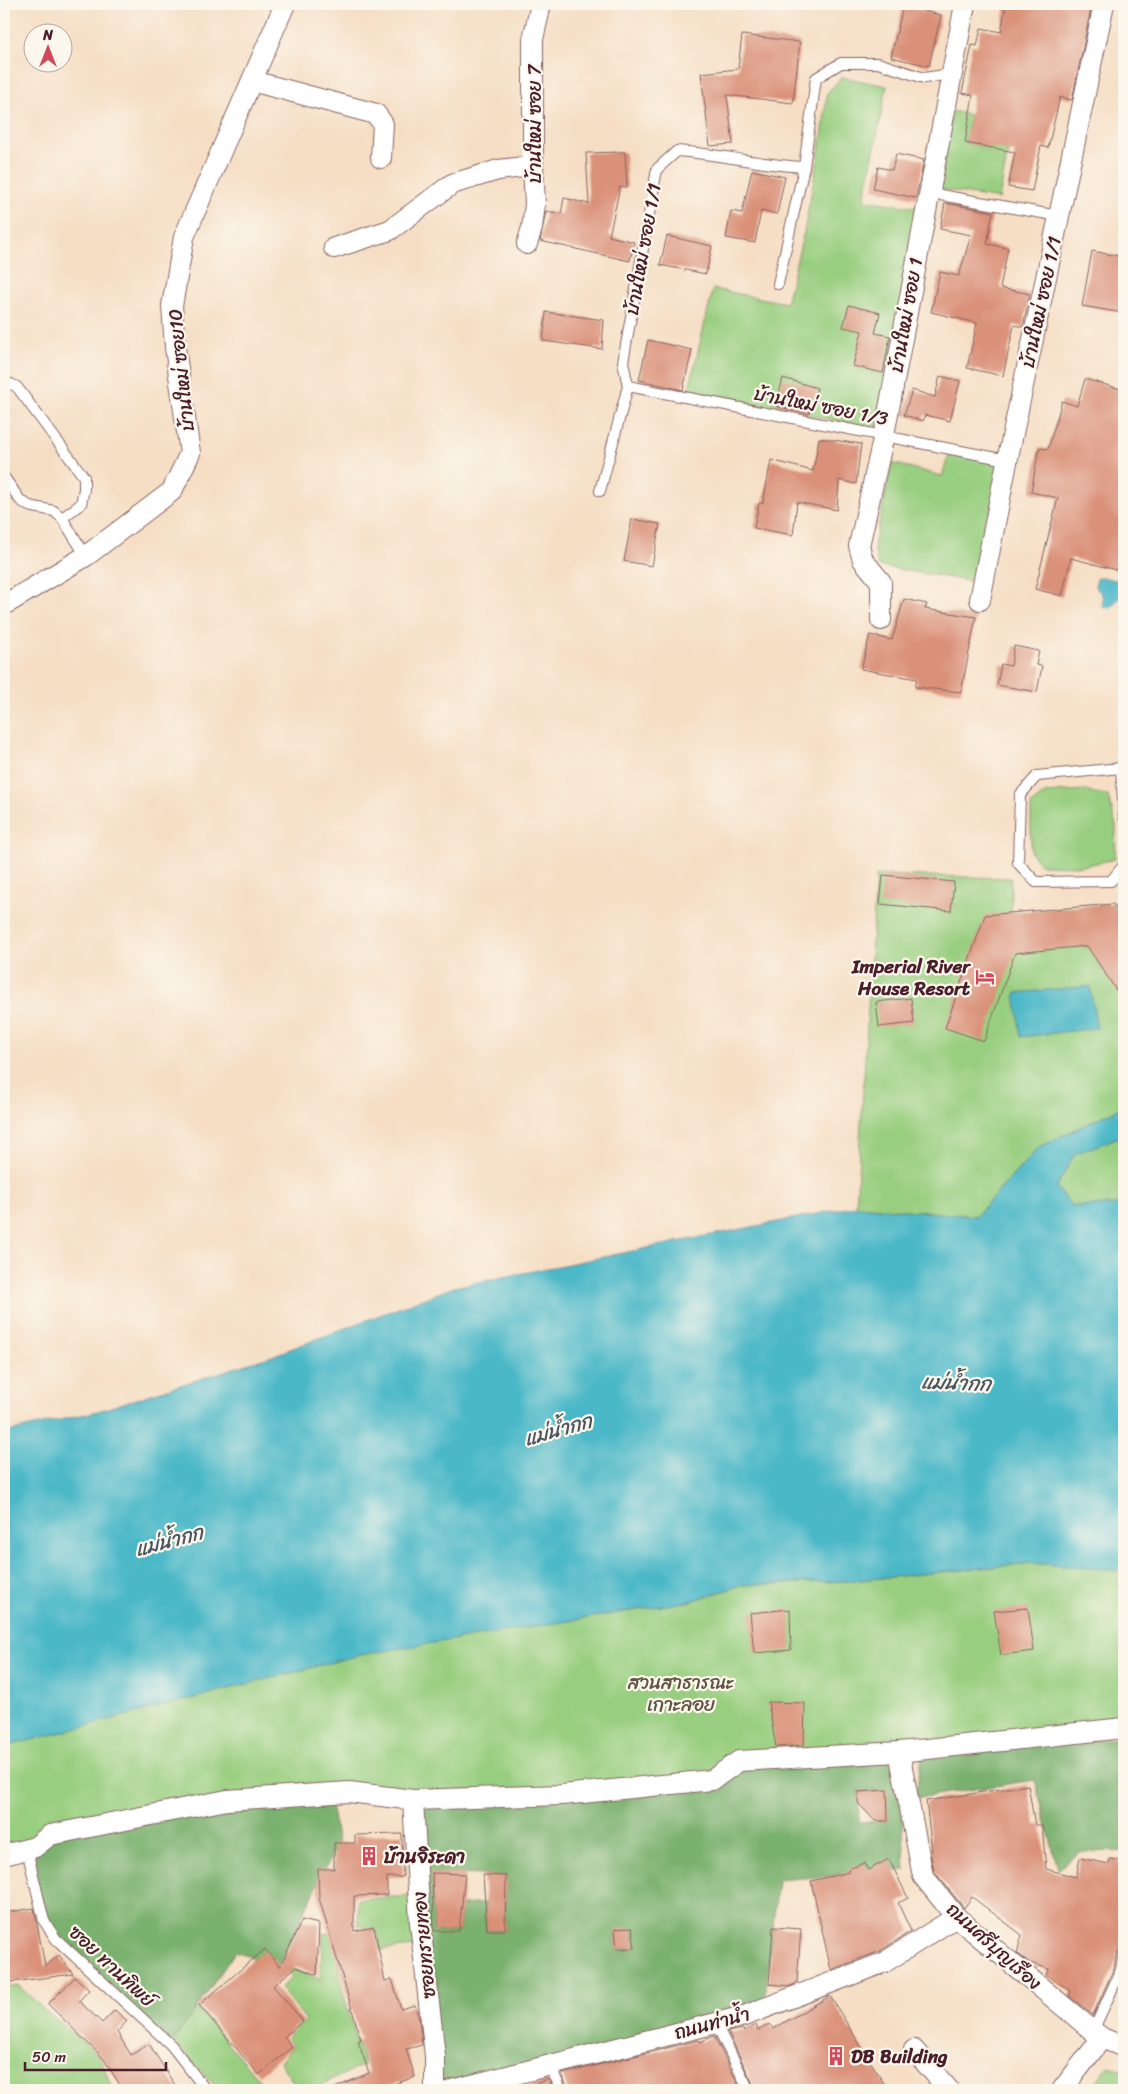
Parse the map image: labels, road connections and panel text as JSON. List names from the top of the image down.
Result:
{
  "streets": {
    "street": [
      "บ้านใหม่ ซอย 7",
      "บ้านใหม่ ซอย 1/1",
      "บ้านใหม่ ซอย 1",
      "บ้านใหม่ ซอย10",
      "ซอยทรายทอง",
      "ถนนศรีบุญเรือง",
      "ถนนท่าน้ำ"
    ],
    "lane": ["บ้านใหม่ ซอย 1/3", "ซอย ทานทิพย์"]
  },
  "crossings": [
    ["บ้านใหม่ ซอย 1/1", "บ้านใหม่ ซอย 1/3"],
    ["บ้านใหม่ ซอย 1", "บ้านใหม่ ซอย 1/3"],
    ["ถนนศรีบุญเรือง", "ถนนท่าน้ำ"]
  ],
  "water": ["แม่น้ำกก"],
  "parks": ["สวนสาธารณะ เกาะลอย"],
  "places": {
    "hotel": ["Imperial River House Resort"],
    "building": ["บ้านจิระดา", "DB Building"]
  },
  "scale_bar": "50 m",
  "north": "top"
}
